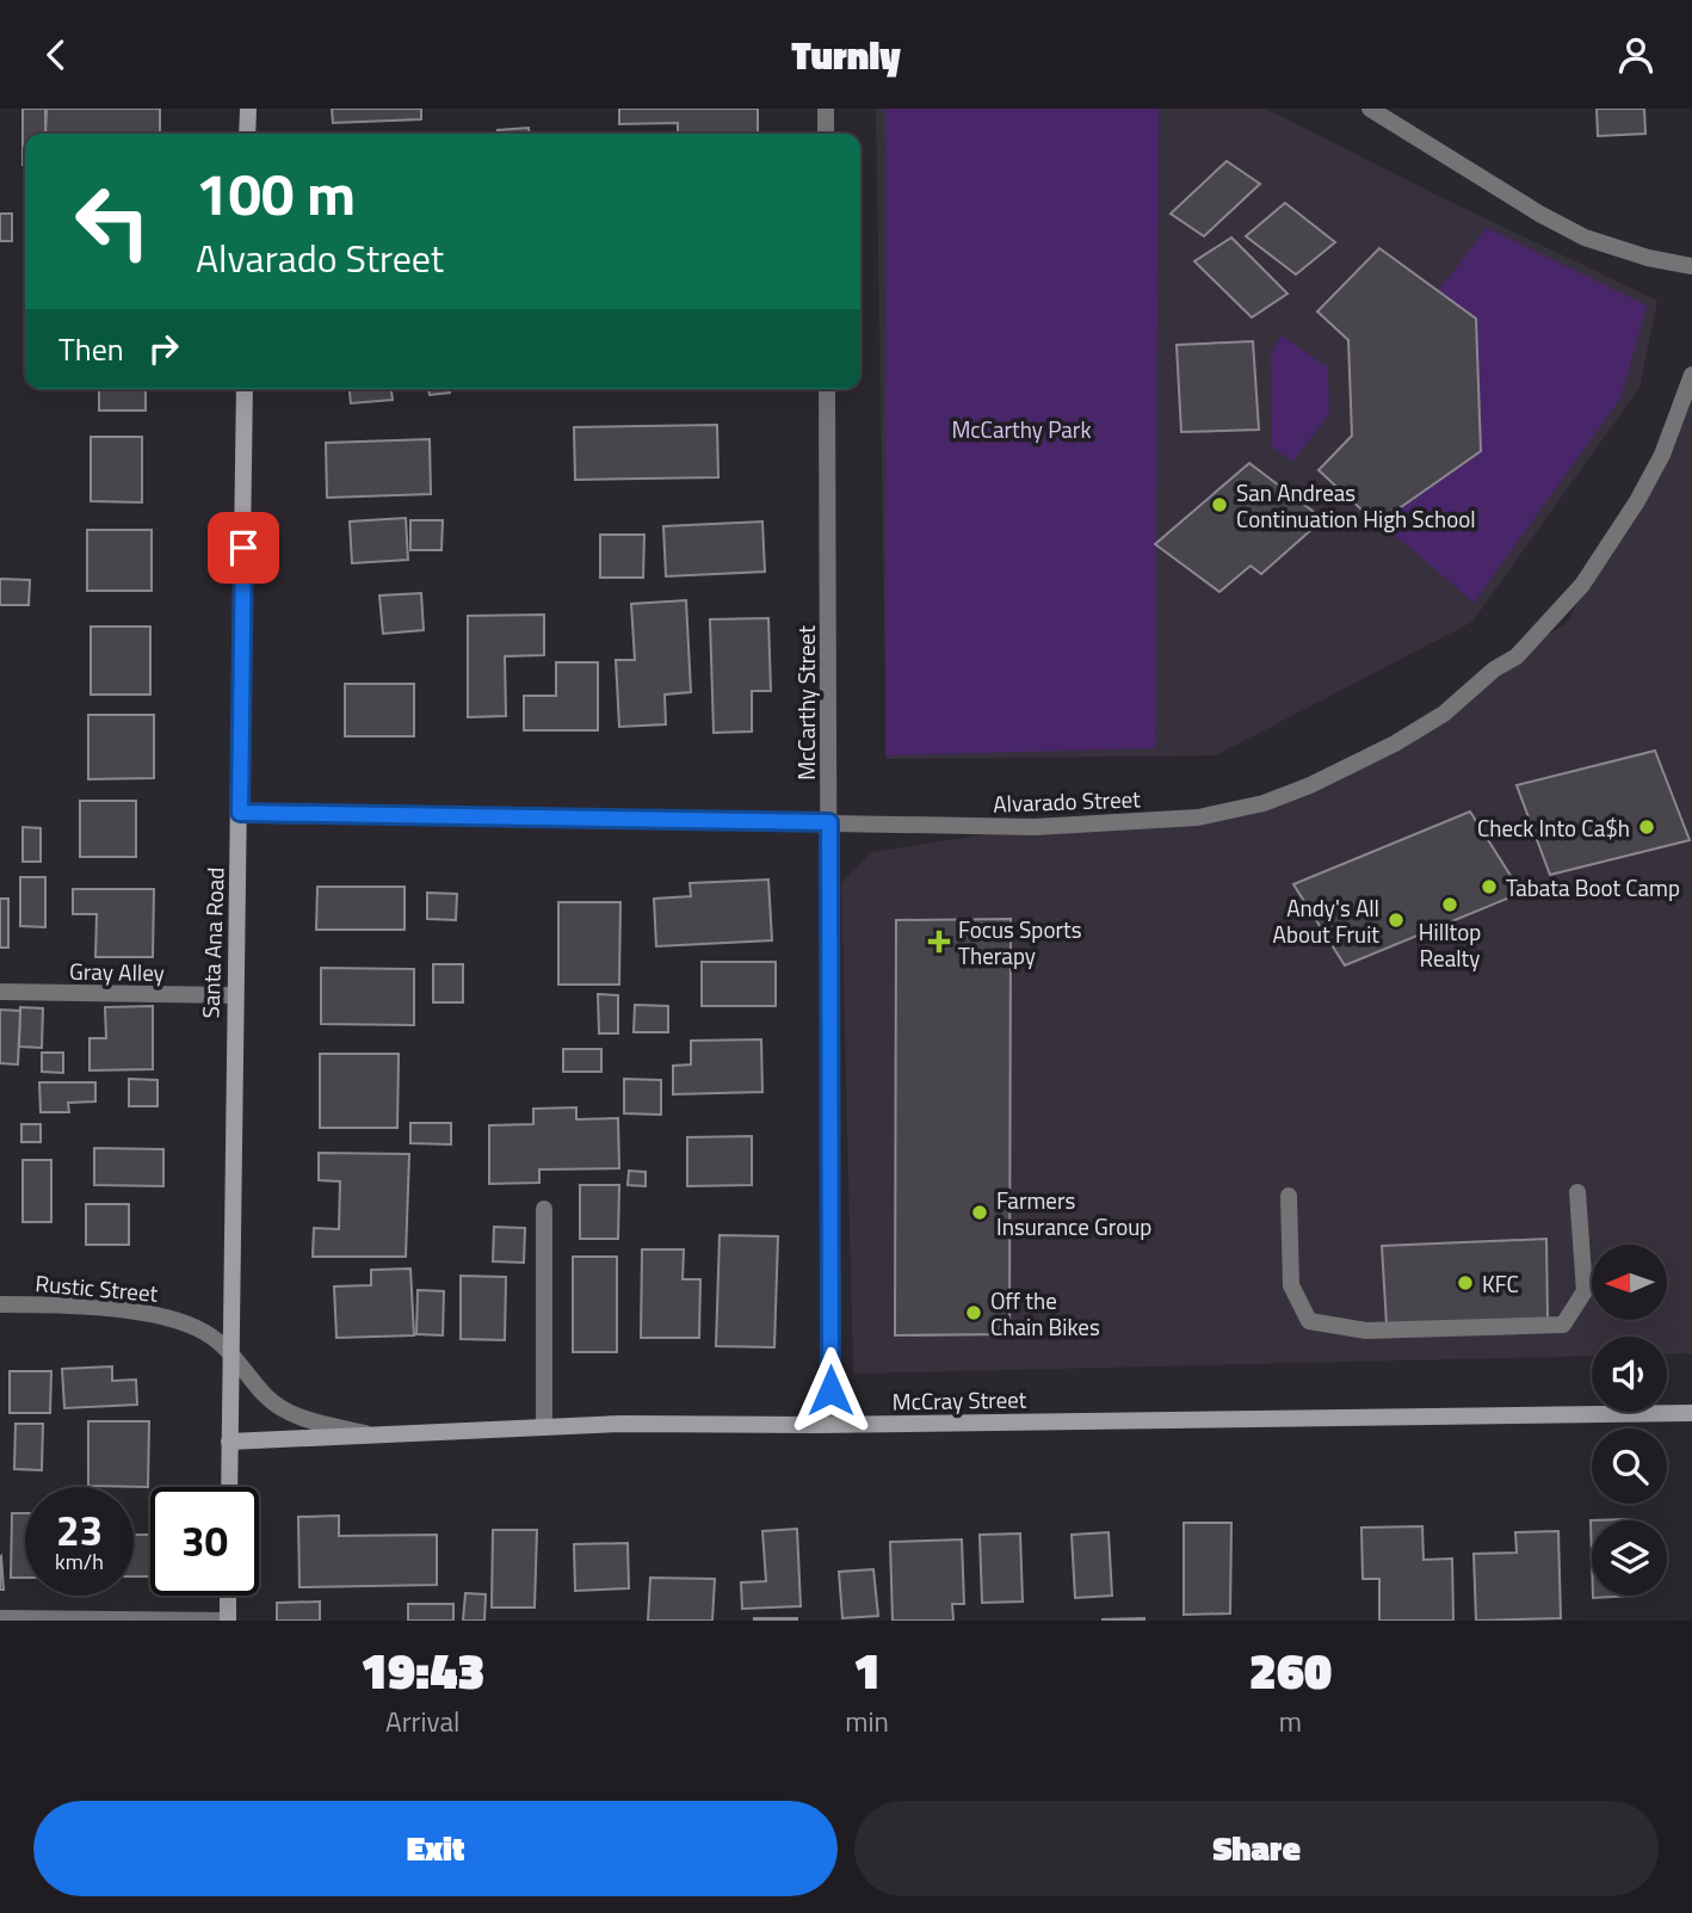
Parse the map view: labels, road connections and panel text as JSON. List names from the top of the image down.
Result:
{
  "streets": {
    "street": [
      "McCarthy Street",
      "Alvarado Street",
      "Santa Ana Road",
      "Gray Alley",
      "Rustic Street",
      "McCray Street"
    ]
  },
  "crossings": [
    ["McCarthy Street", "Alvarado Street"],
    ["McCarthy Street", "McCray Street"],
    ["Alvarado Street", "Santa Ana Road"],
    ["Santa Ana Road", "Gray Alley"],
    ["Santa Ana Road", "Rustic Street"],
    ["Santa Ana Road", "McCray Street"],
    ["Rustic Street", "McCray Street"]
  ],
  "parks": ["McCarthy Park"],
  "places": {
    "other": [
      "San Andreas Continuation High School",
      "Check Into Ca$h",
      "Tabata Boot Camp",
      "Hilltop Realty",
      "Andy's All About Fruit",
      "Farmers Insurance Group",
      "KFC",
      "Off the Chain Bikes"
    ],
    "health": ["Focus Sports Therapy"]
  },
  "north": "left",
  "page": {
    "header": "Turnly",
    "turn": ["100 m", "Alvarado Street"],
    "then": "Then",
    "speed": "23 km/h",
    "limit": "30",
    "eta": [
      "19:43",
      "Arrival",
      "1",
      "min",
      "260",
      "m"
    ],
    "buttons": ["Exit", "Share"]
  }
}
